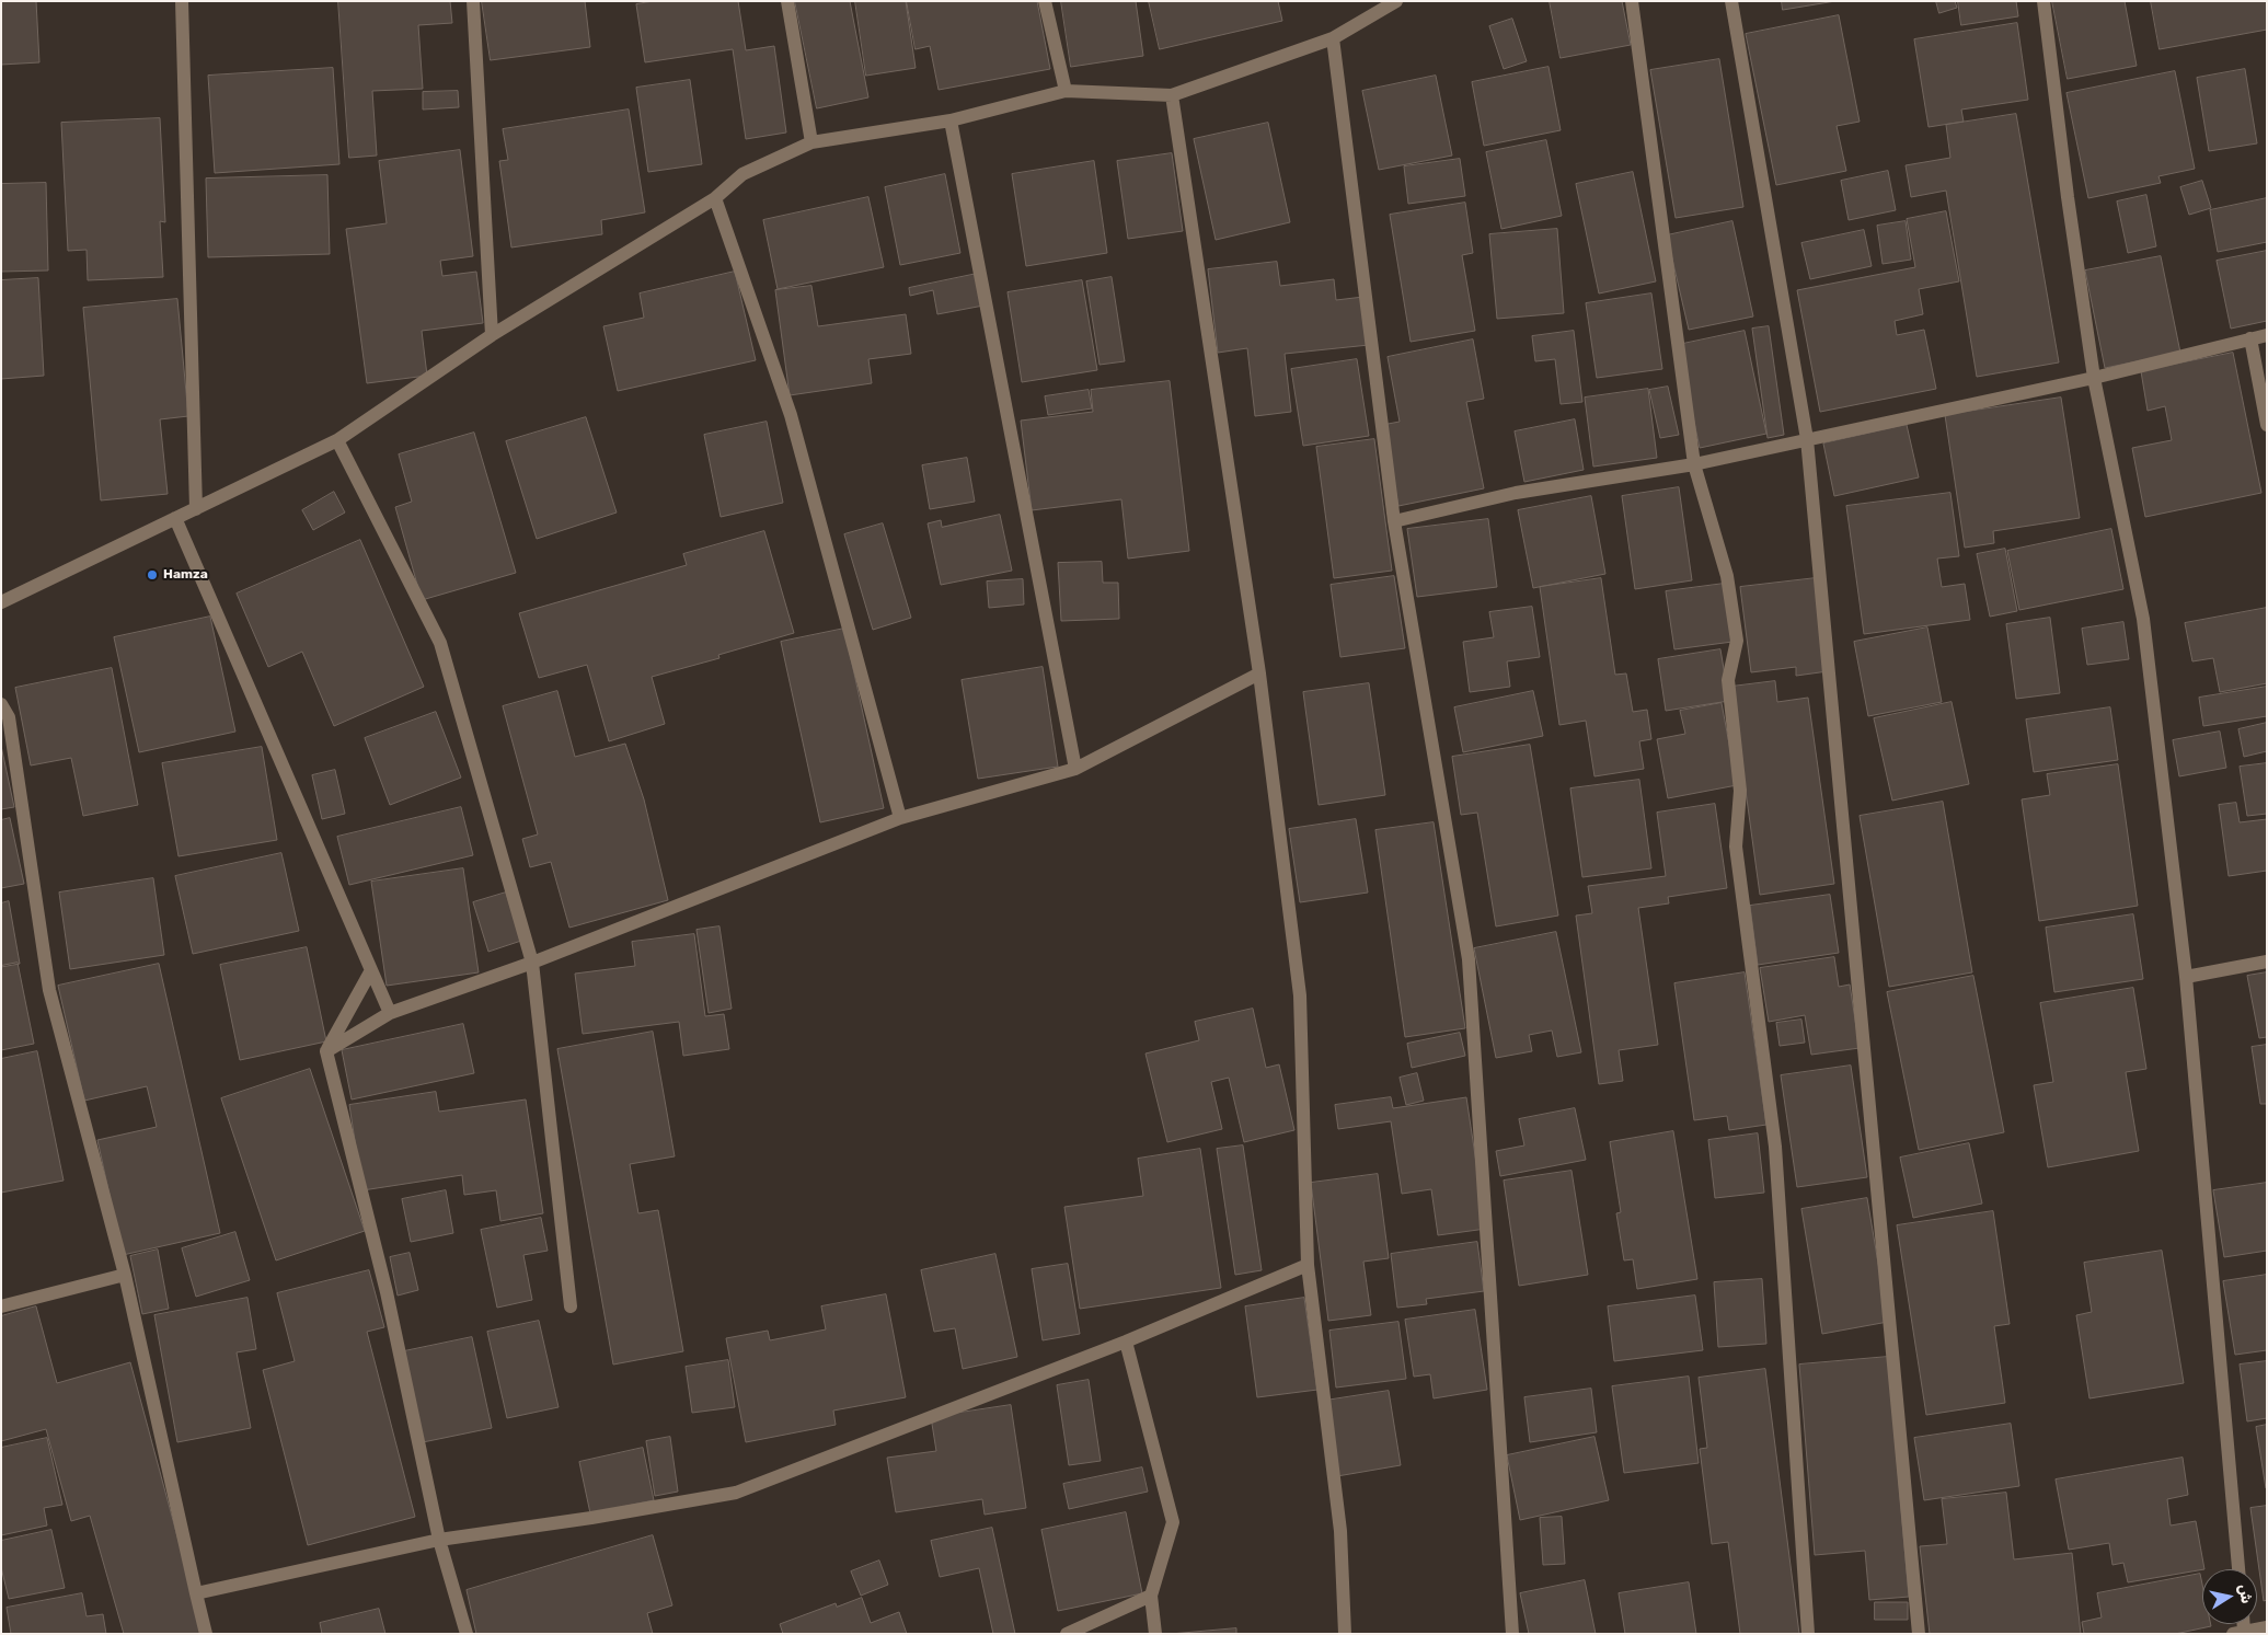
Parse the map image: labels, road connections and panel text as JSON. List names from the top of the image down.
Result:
{
  "places": ["Hamza"],
  "north": "right"
}
